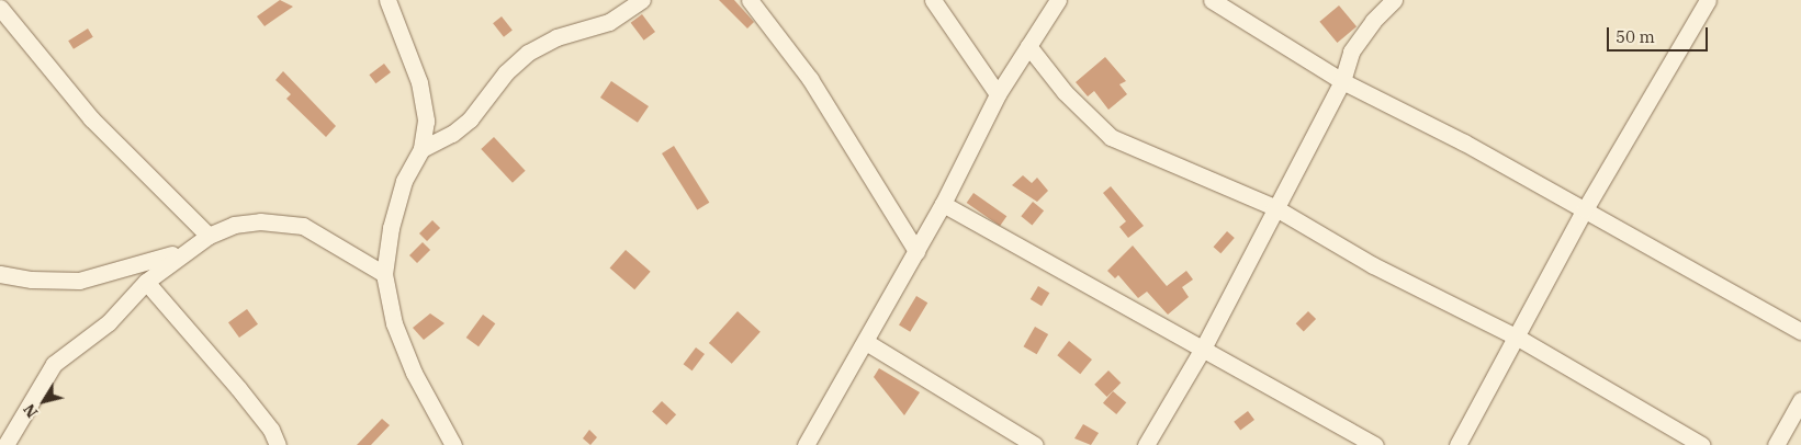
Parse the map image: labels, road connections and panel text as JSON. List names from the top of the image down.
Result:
{
  "scale_bar": "50 m",
  "north": "bottom left"
}
